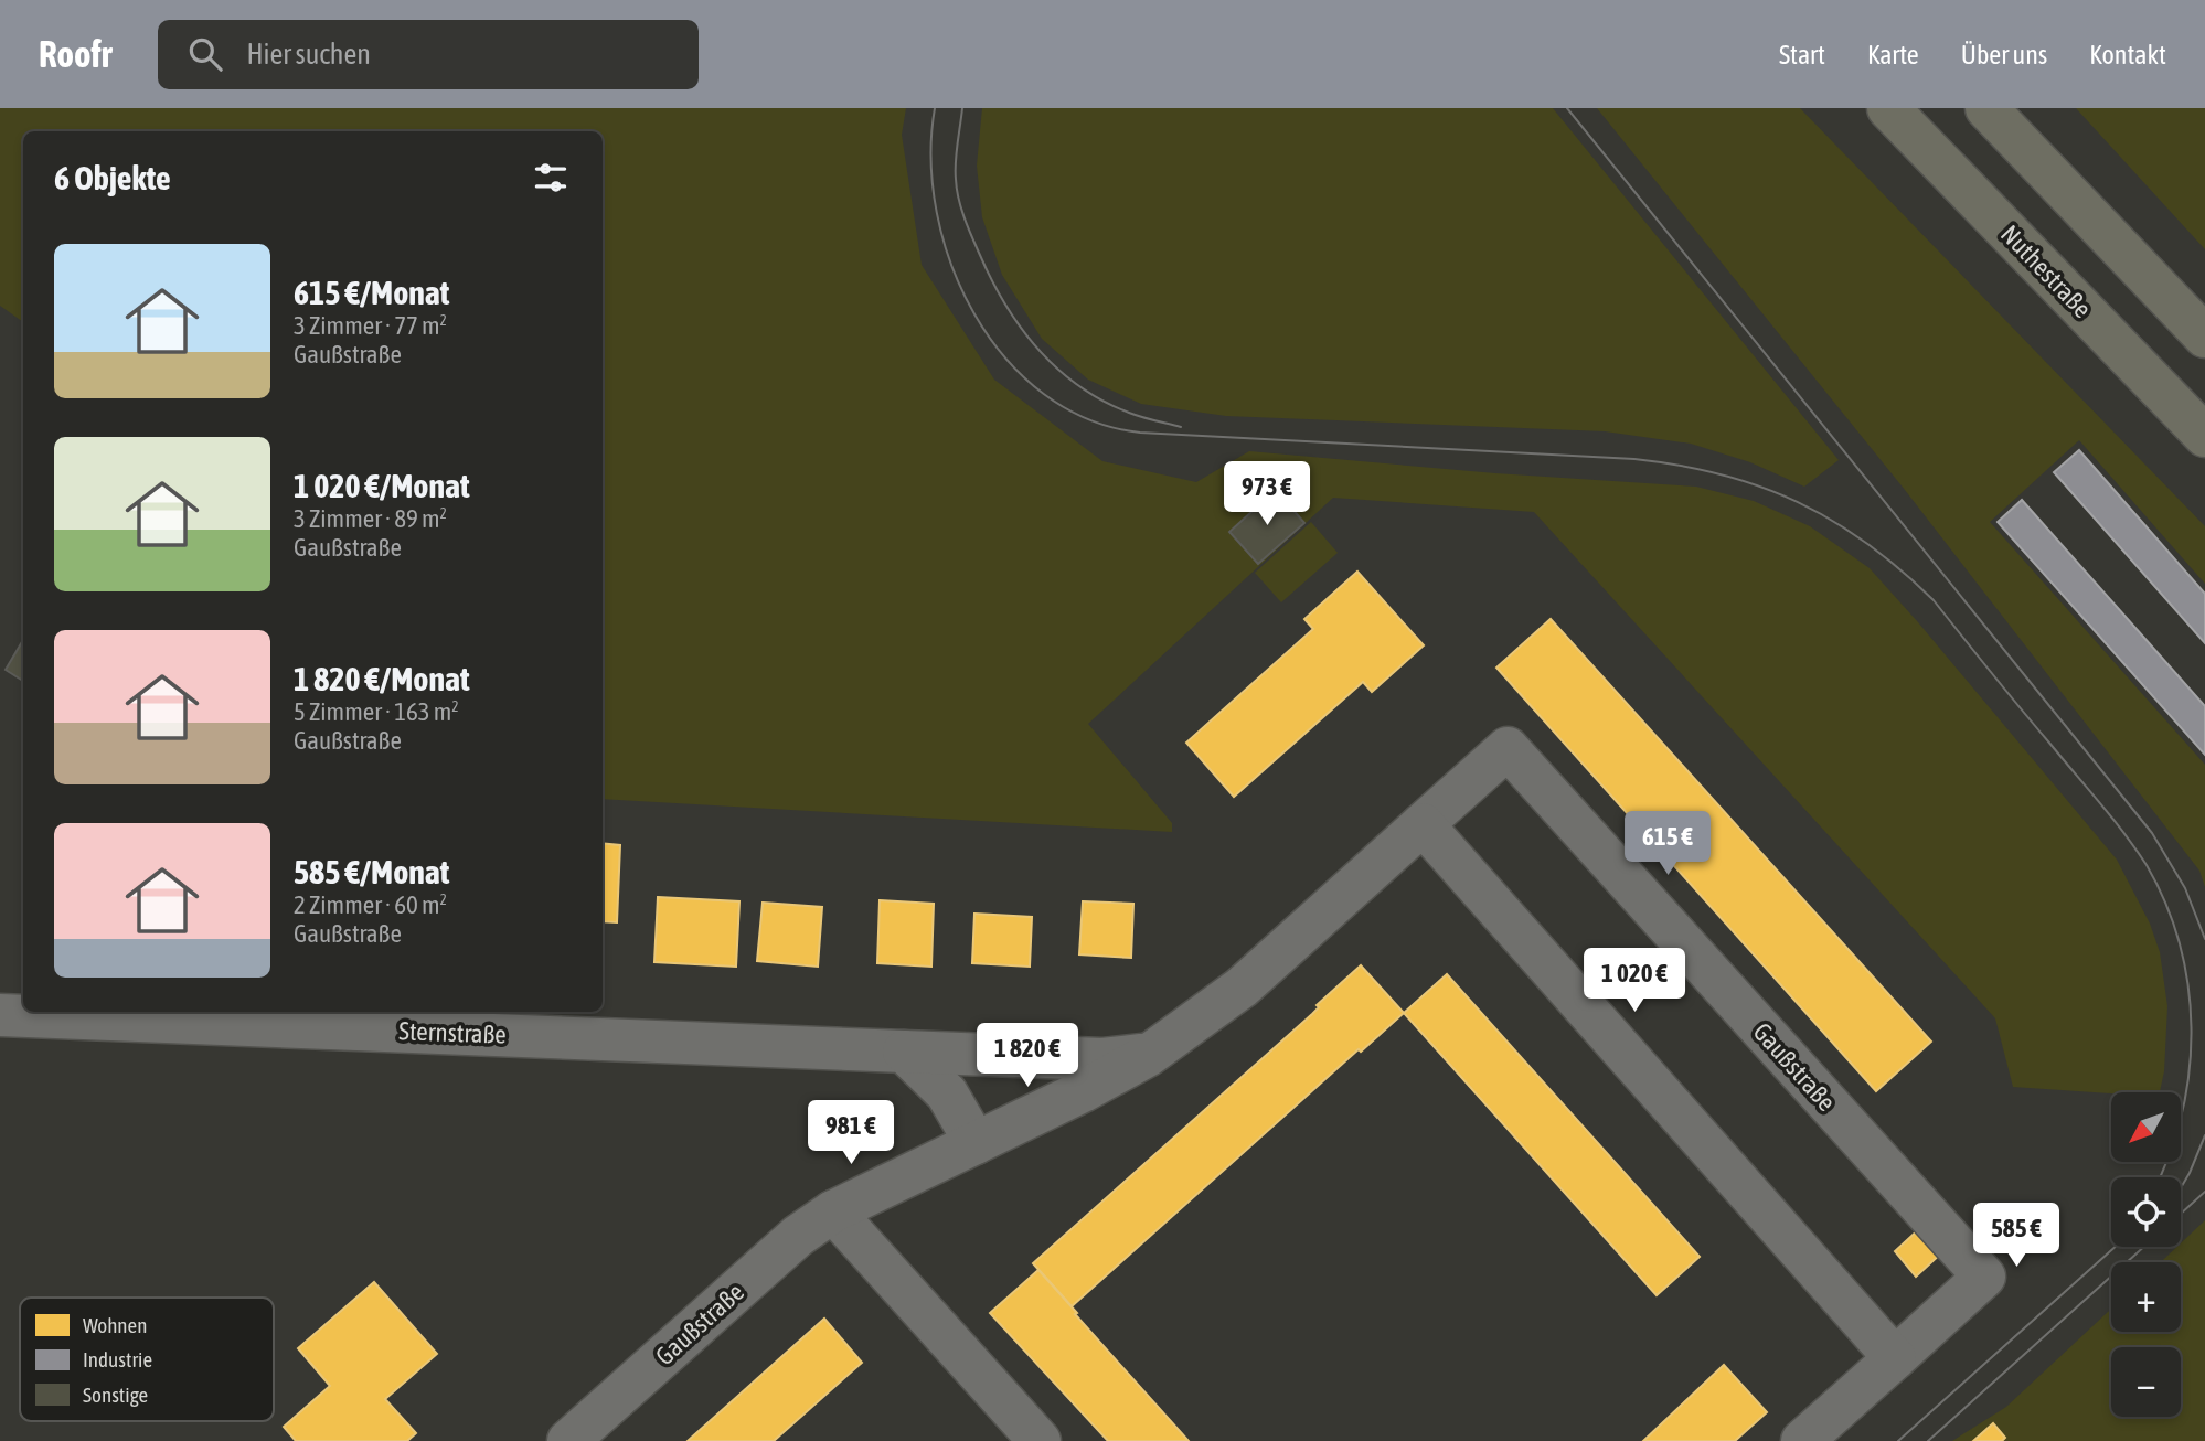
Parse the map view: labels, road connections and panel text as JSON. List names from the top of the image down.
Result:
{
  "streets": {
    "highway": ["Nuthestraße"],
    "street": ["Sternstraße", "Gaußstraße"]
  },
  "crossings": [
    ["Sternstraße", "Gaußstraße"]
  ],
  "legend": ["Wohnen", "Industrie", "Sonstige"],
  "north": "bottom left",
  "page": {
    "header": "Roofr",
    "search": "Hier suchen",
    "nav": [
      "Start",
      "Karte",
      "Über uns",
      "Kontakt"
    ],
    "heading": "6 Objekte",
    "list": [
      {
        "name": "615 €/Monat",
        "note": "3 Zimmer · 77 m² · Gaußstraße"
      },
      {
        "name": "1 020 €/Monat",
        "note": "3 Zimmer · 89 m² · Gaußstraße"
      },
      {
        "name": "1 820 €/Monat",
        "note": "5 Zimmer · 163 m² · Gaußstraße"
      },
      {
        "name": "585 €/Monat",
        "note": "2 Zimmer · 60 m² · Gaußstraße"
      }
    ],
    "price": [
      "973 €",
      "615 €",
      "1 020 €",
      "1 820 €",
      "981 €",
      "585 €"
    ],
    "map_buttons": ["+", "−"]
  }
}
